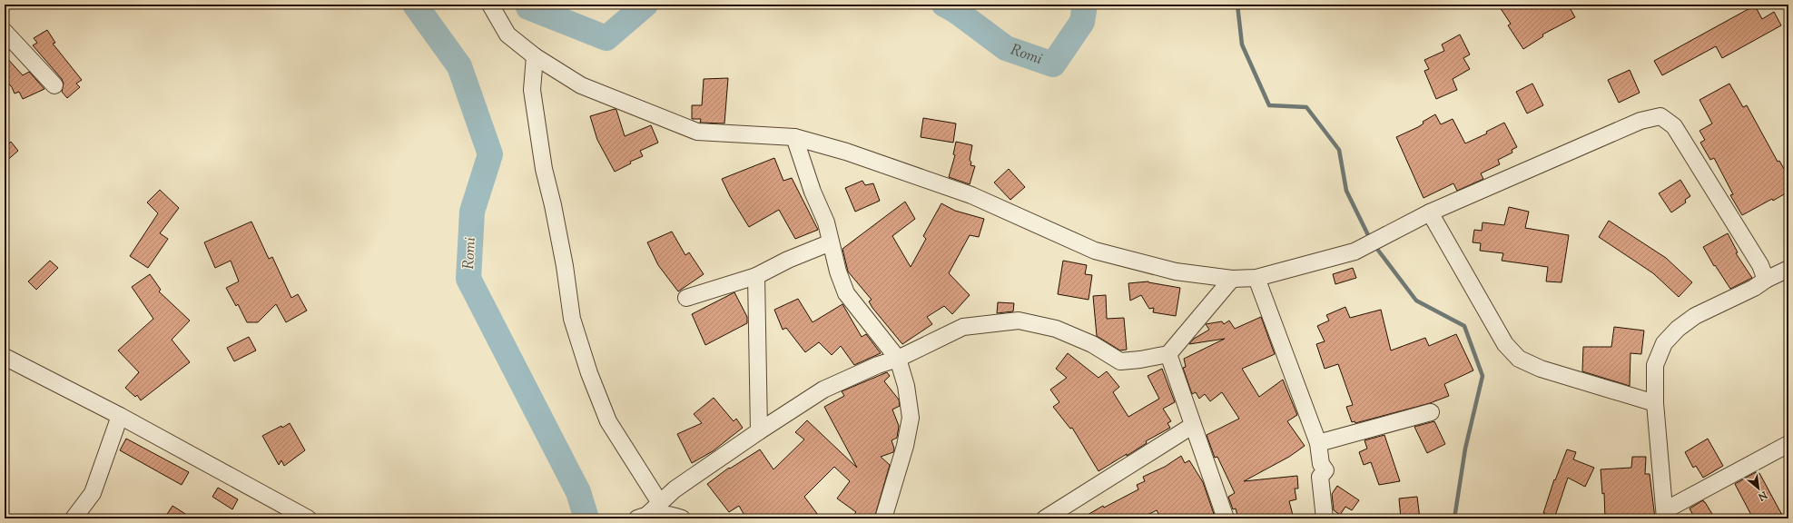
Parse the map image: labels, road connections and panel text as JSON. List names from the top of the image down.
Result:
{
  "water": ["Romi"],
  "north": "bottom right"
}
